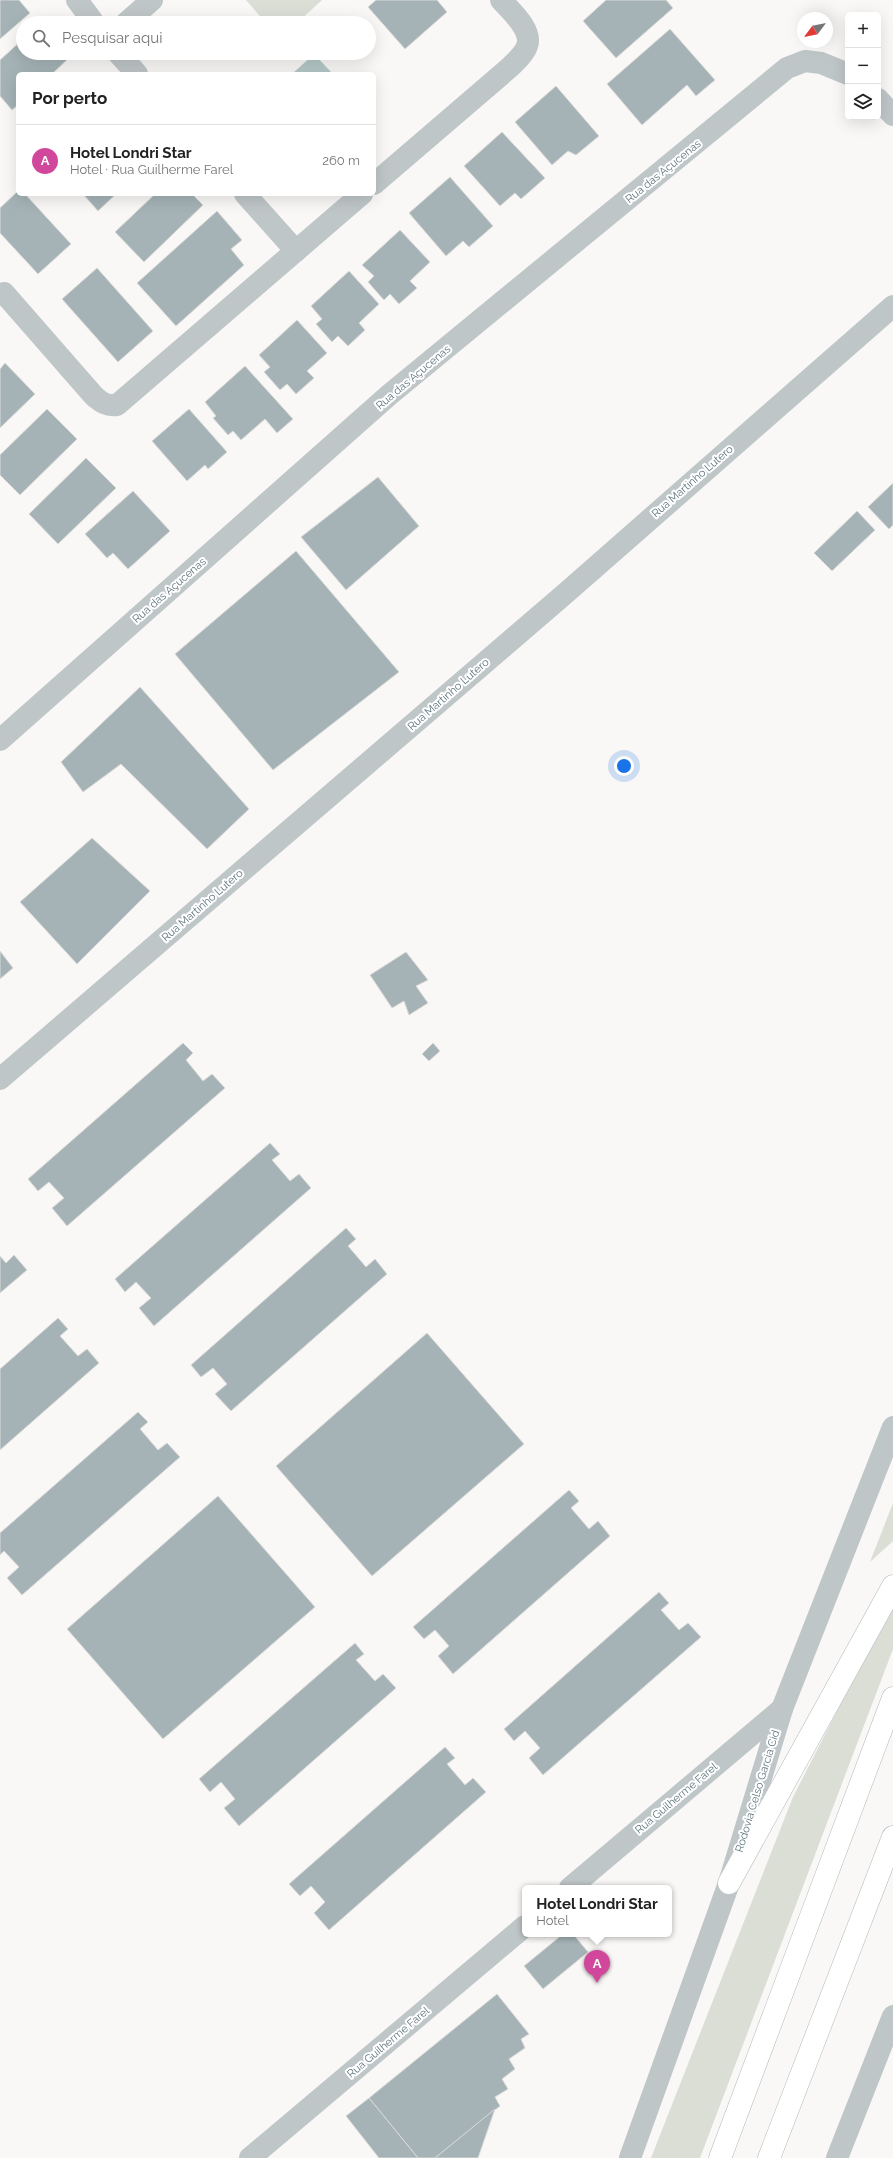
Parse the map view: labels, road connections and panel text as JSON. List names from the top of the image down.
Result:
{
  "streets": {
    "street": [
      "Rua das Açucenas",
      "Rua Martinho Lutero",
      "Rodovia Celso Garcia Cid",
      "Rua Guilherme Farel"
    ]
  },
  "crossings": [
    ["Rodovia Celso Garcia Cid", "Rua Guilherme Farel"]
  ],
  "north": "bottom left",
  "page": {
    "map_buttons": ["+", "−"],
    "search": "Pesquisar aqui",
    "heading": "Por perto",
    "list": [
      {
        "mark": "A",
        "name": "Hotel Londri Star",
        "note": "Hotel · Rua Guilherme Farel",
        "value": "260 m"
      }
    ],
    "popup": ["Hotel Londri Star", "Hotel"],
    "pins": "A"
  }
}
